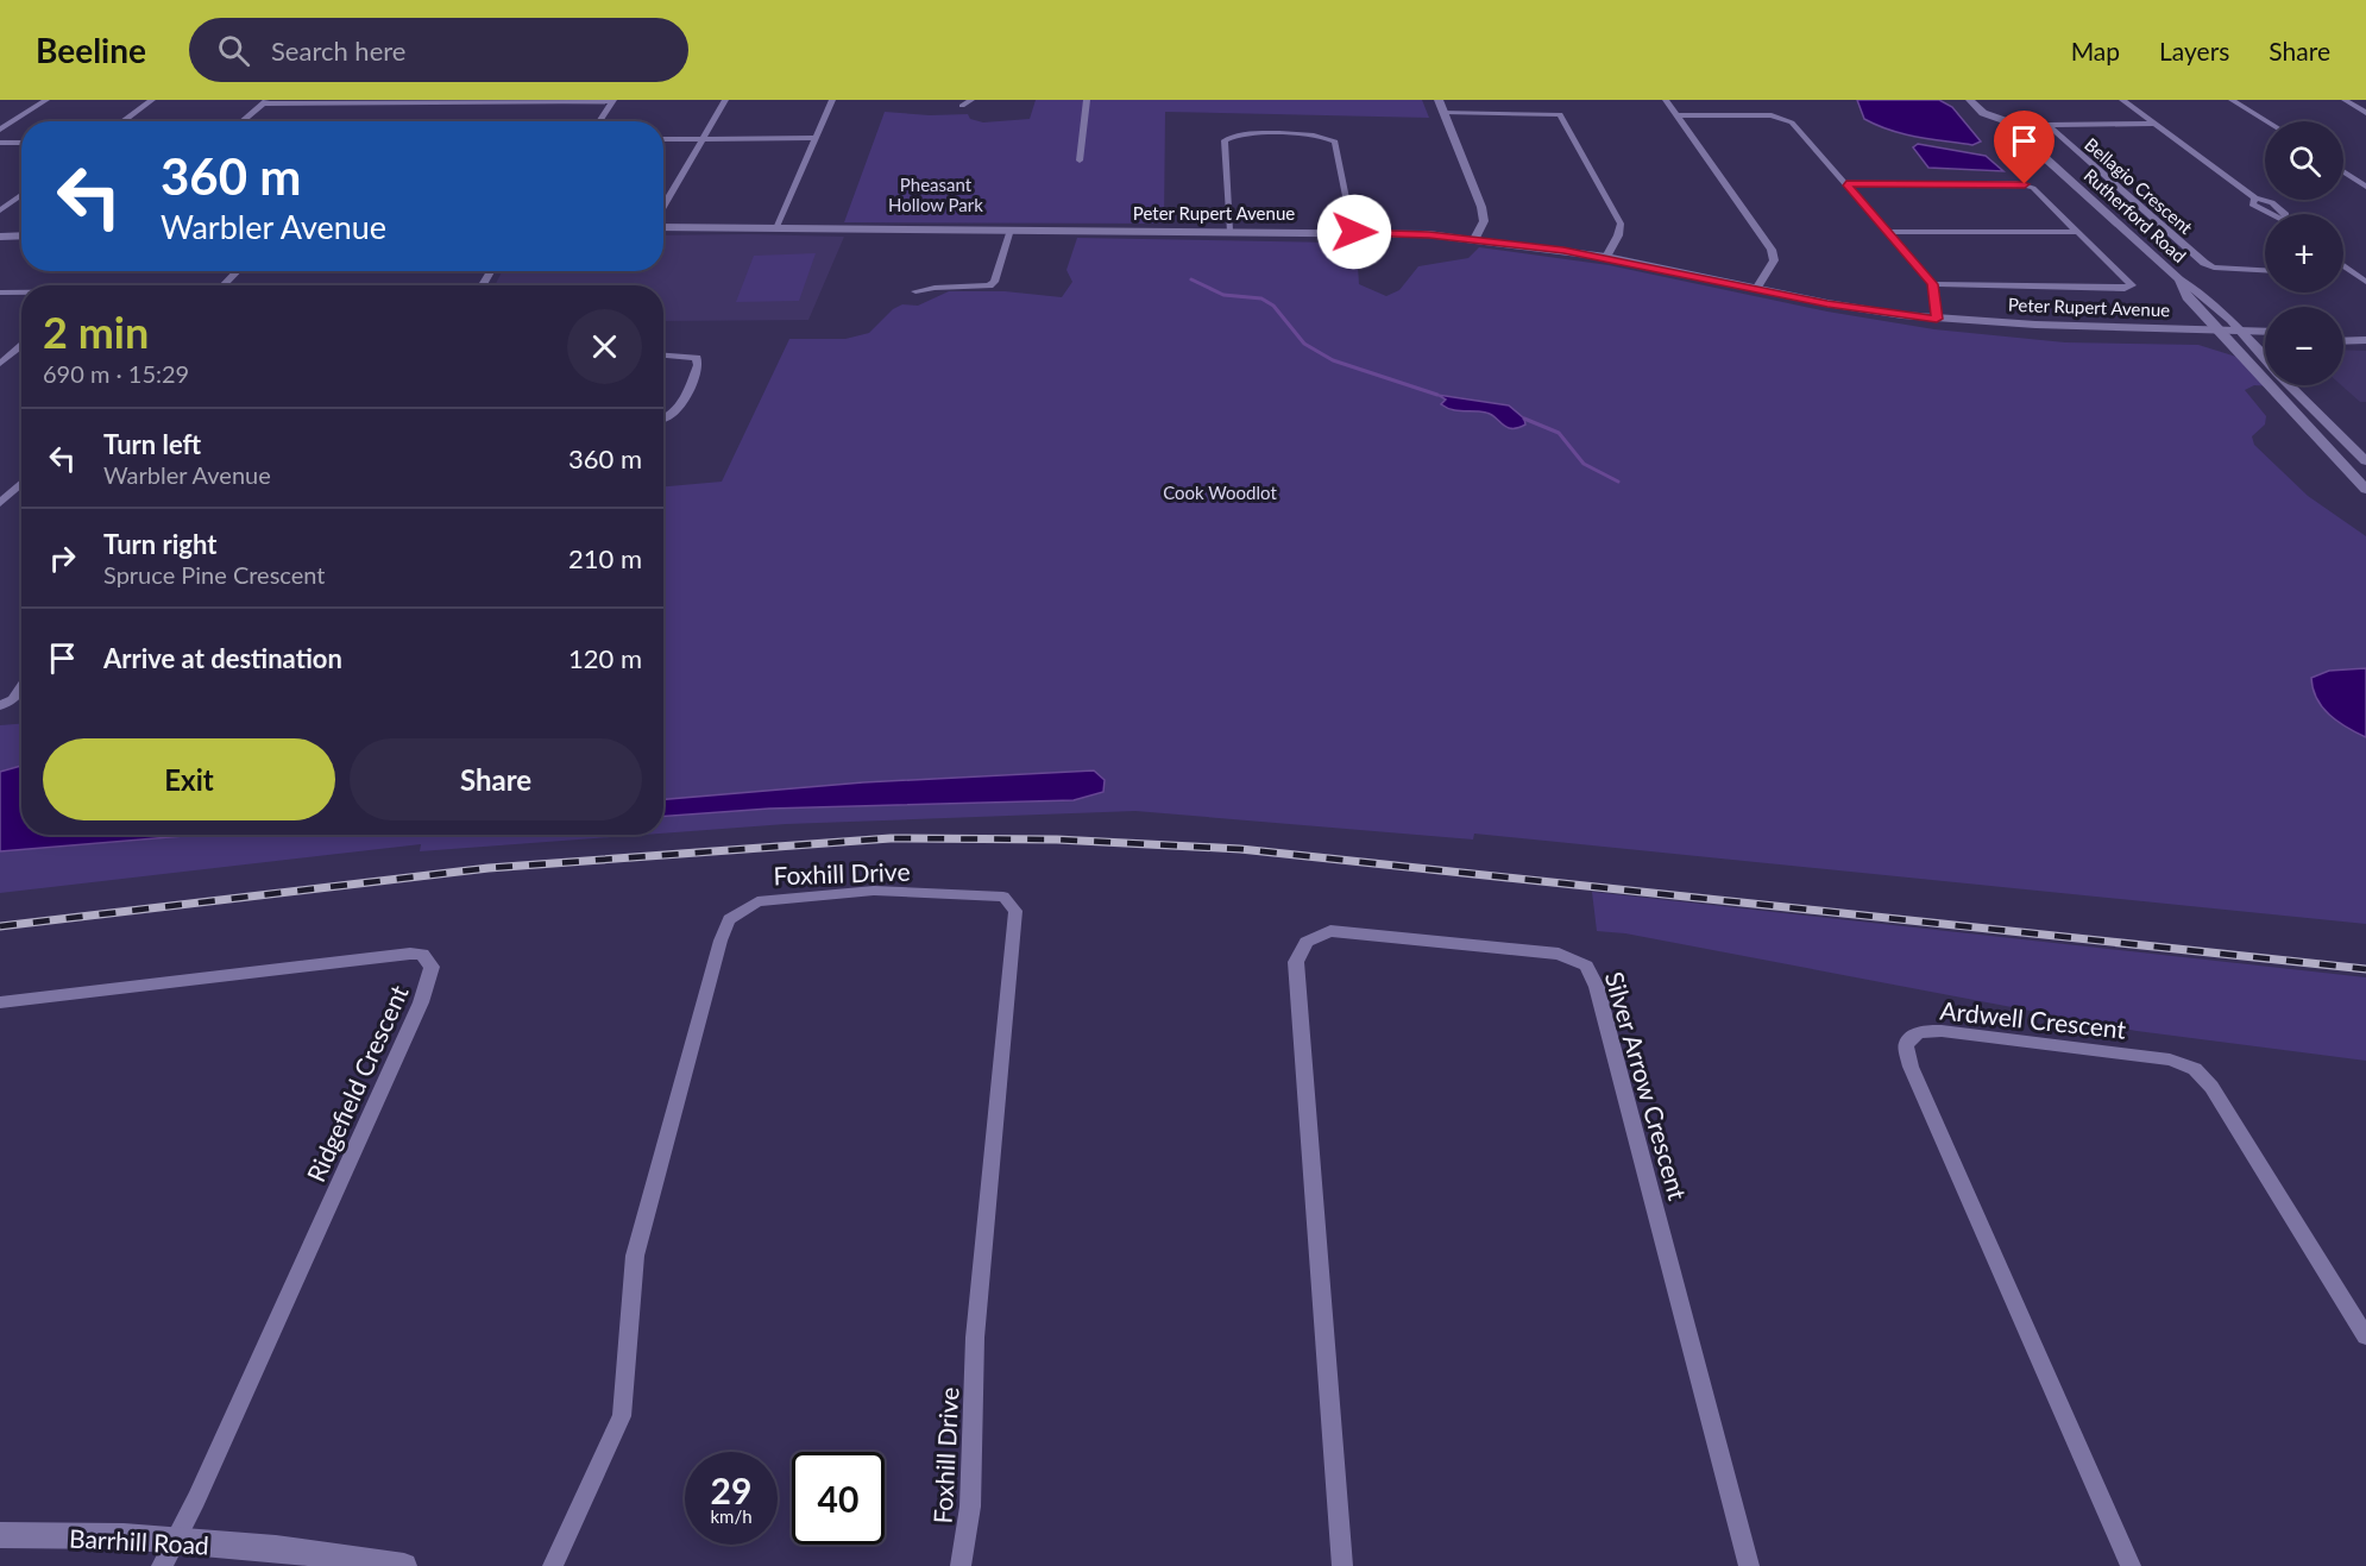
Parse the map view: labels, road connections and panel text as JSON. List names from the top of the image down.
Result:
{
  "streets": {
    "street": [
      "Bellagio Crescent",
      "Peter Rupert Avenue",
      "Rutherford Road",
      "Foxhill Drive",
      "Ardwell Crescent",
      "Ridgefield Crescent",
      "Silver Arrow Crescent",
      "Barrhill Road"
    ]
  },
  "crossings": [
    ["Peter Rupert Avenue", "Rutherford Road"],
    ["Ridgefield Crescent", "Barrhill Road"]
  ],
  "parks": ["Pheasant Hollow Park", "Cook Woodlot"],
  "page": {
    "header": "Beeline",
    "search": "Search here",
    "nav": ["Map", "Layers", "Share"],
    "map_buttons": ["+", "−"],
    "turn": ["360 m", "Warbler Avenue"],
    "heading": ["2 min", "690 m · 15:29"],
    "list": [
      {
        "name": "Turn left",
        "note": "Warbler Avenue",
        "value": "360 m"
      },
      {
        "name": "Turn right",
        "note": "Spruce Pine Crescent",
        "value": "210 m"
      },
      {
        "name": "Arrive at destination",
        "value": "120 m"
      }
    ],
    "buttons": ["Exit", "Share"],
    "speed": "29 km/h",
    "limit": "40"
  }
}
